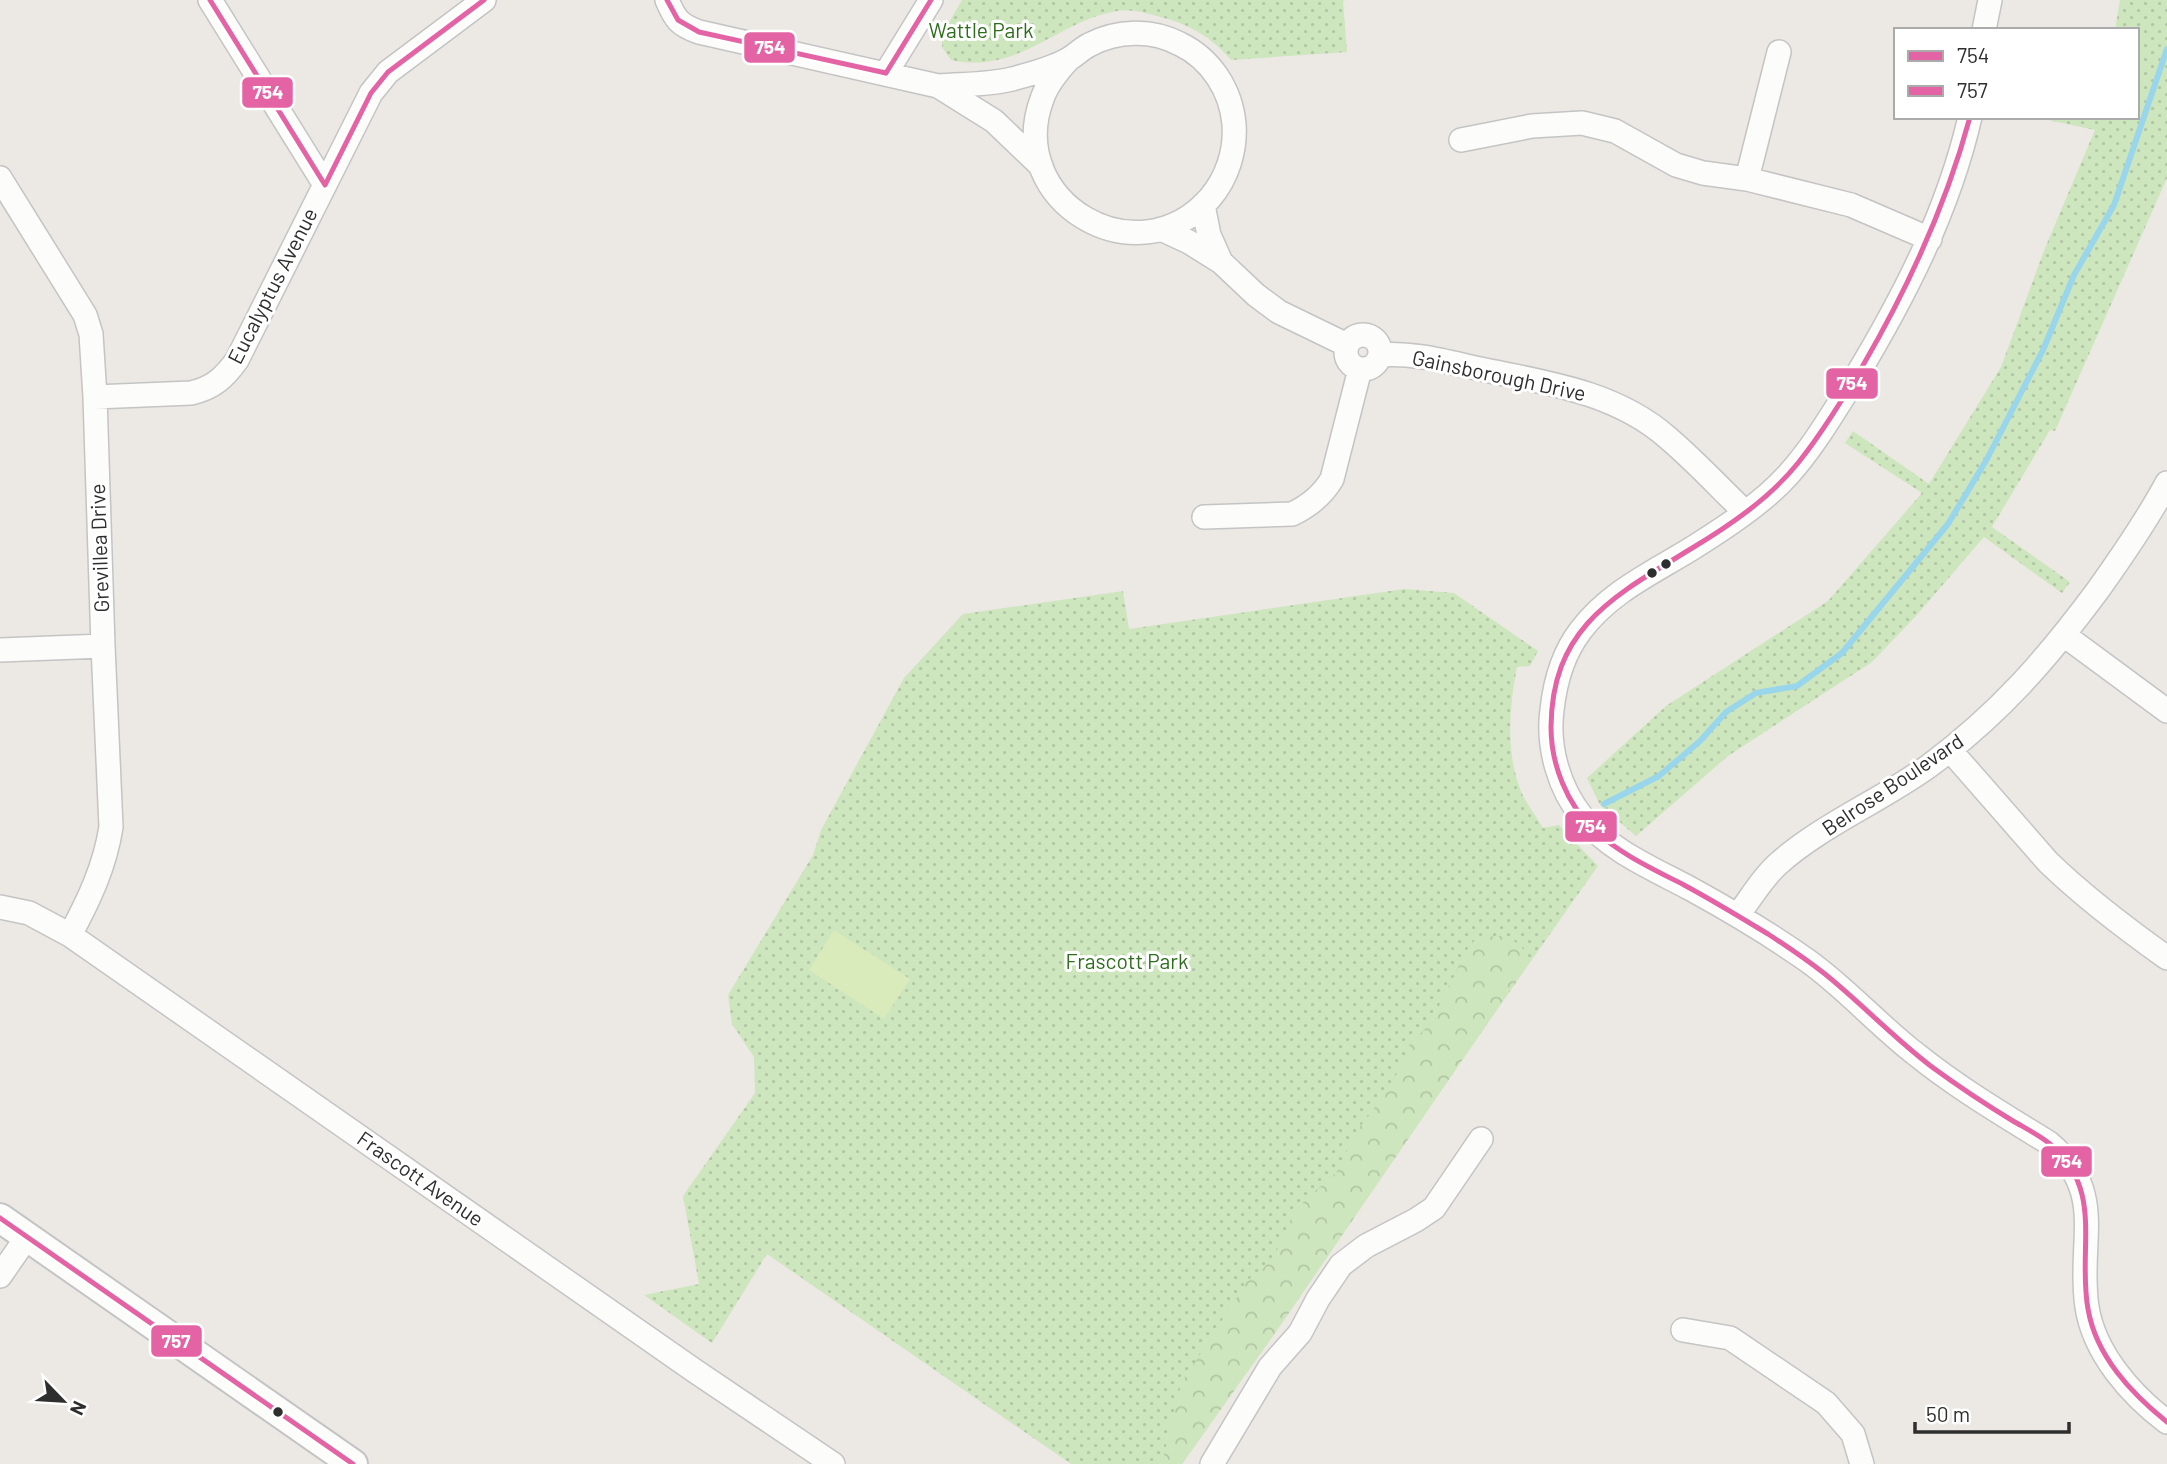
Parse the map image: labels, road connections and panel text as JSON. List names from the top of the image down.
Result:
{
  "streets": {
    "street": [
      "Eucalyptus Avenue",
      "Gainsborough Drive",
      "Grevillea Drive",
      "Belrose Boulevard",
      "Frascott Avenue"
    ]
  },
  "crossings": [
    ["Eucalyptus Avenue", "Grevillea Drive"],
    ["Grevillea Drive", "Frascott Avenue"]
  ],
  "parks": ["Wattle Park", "Frascott Park"],
  "lines": ["transit line 754", "transit line 757"],
  "legend": ["754", "757"],
  "scale_bar": "50 m",
  "north": "bottom right"
}
